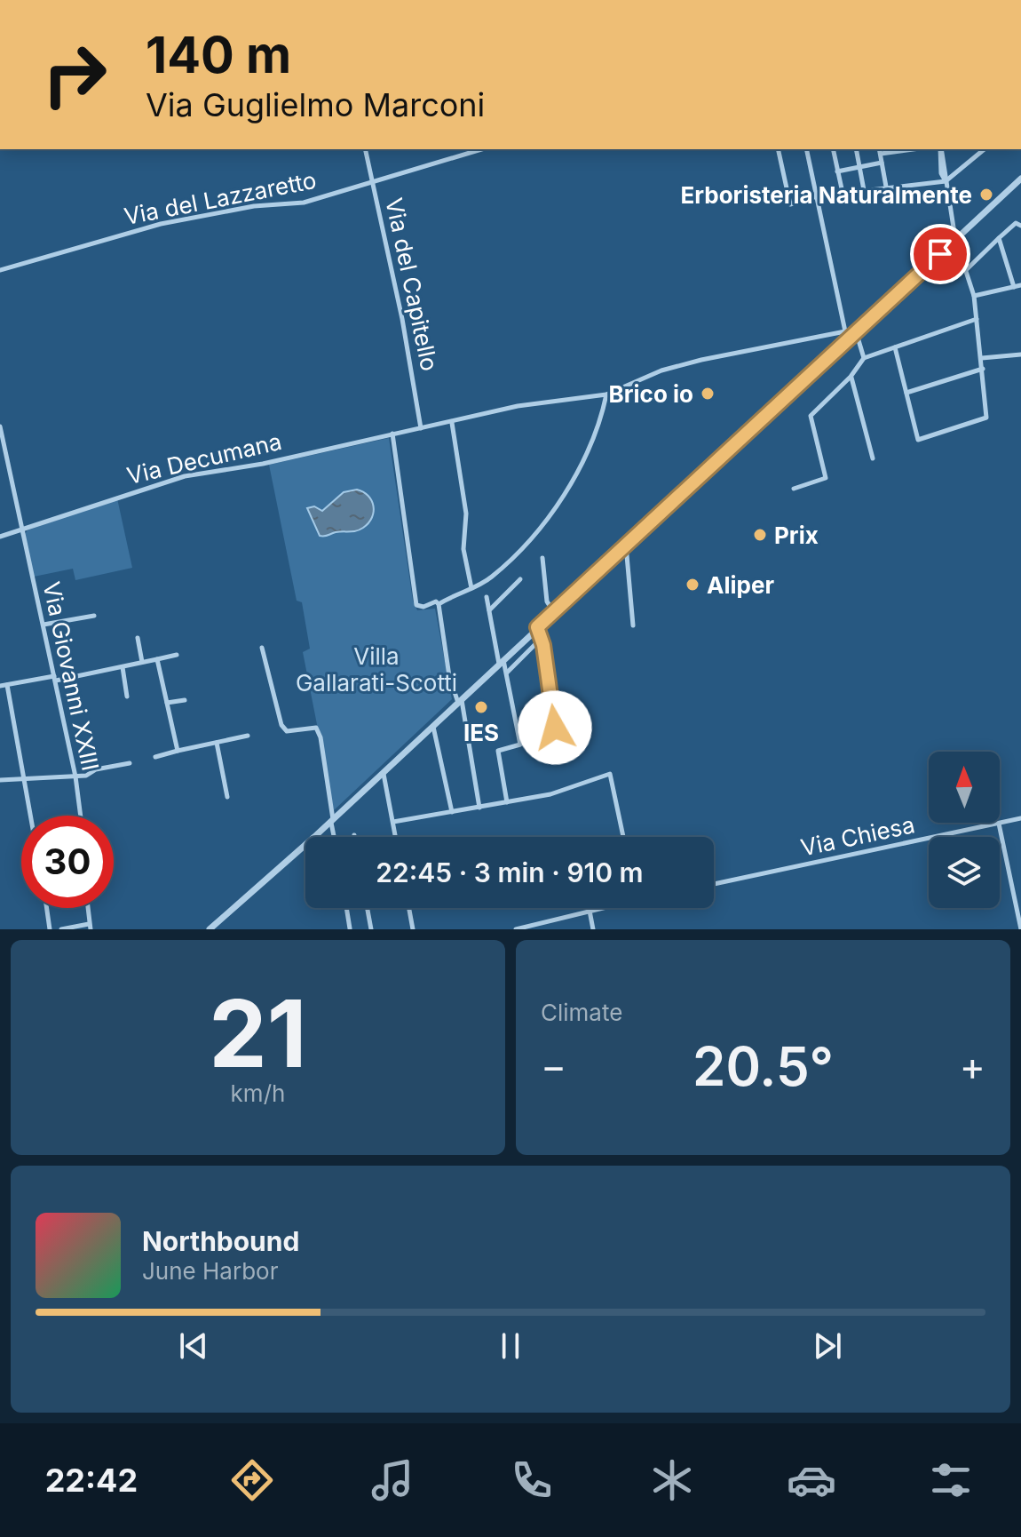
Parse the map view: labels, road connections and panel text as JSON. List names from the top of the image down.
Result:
{
  "streets": {
    "street": [
      "Via del Lazzaretto",
      "Via del Capitello",
      "Via Decumana",
      "Via Giovanni XXIII",
      "Via Chiesa"
    ]
  },
  "crossings": [
    ["Via del Lazzaretto", "Via del Capitello"],
    ["Via del Capitello", "Via Decumana"],
    ["Via Decumana", "Via Giovanni XXIII"]
  ],
  "parks": ["Villa Gallarati-Scotti"],
  "places": [
    "Erboristeria Naturalmente",
    "Brico io",
    "Prix",
    "Aliper",
    "IES"
  ],
  "north": "top",
  "page": {
    "turn": ["140 m", "Via Guglielmo Marconi"],
    "limit": "30",
    "trip": "22:45 · 3 min · 910 m",
    "tile": [
      ["21", "km/h"],
      "Climate"
    ],
    "heat": ["−", "20.5°", "+"],
    "song": ["Northbound", "June Harbor"],
    "tabs": "22:42"
  }
}
